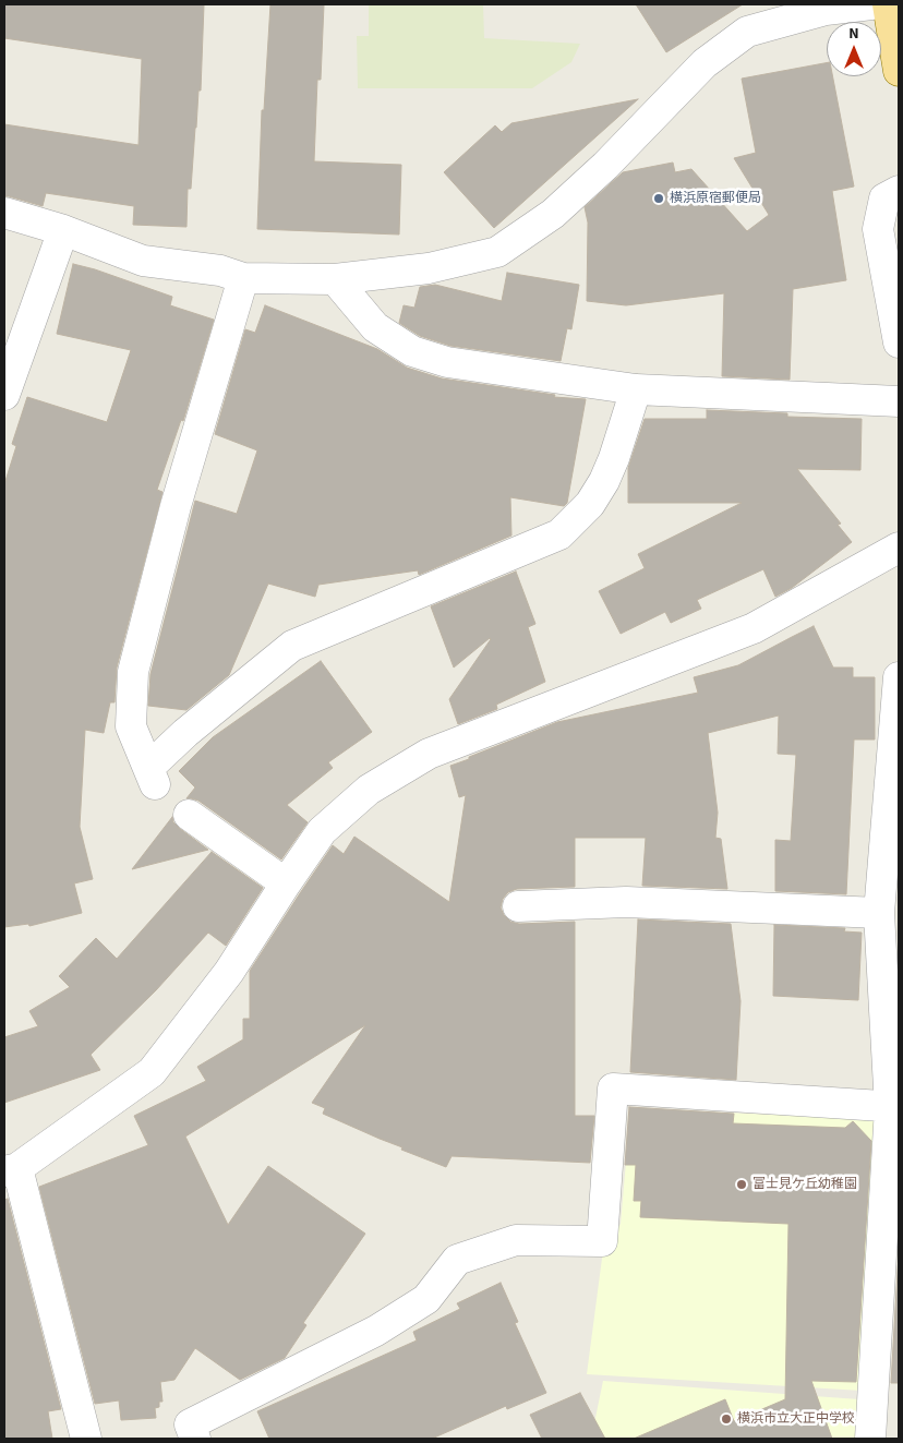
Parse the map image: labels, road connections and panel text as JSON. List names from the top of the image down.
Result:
{
  "places": ["横浜原宿郵便局", "富士見ケ丘幼稚園", "横浜市立大正中学校"],
  "north": "top"
}
